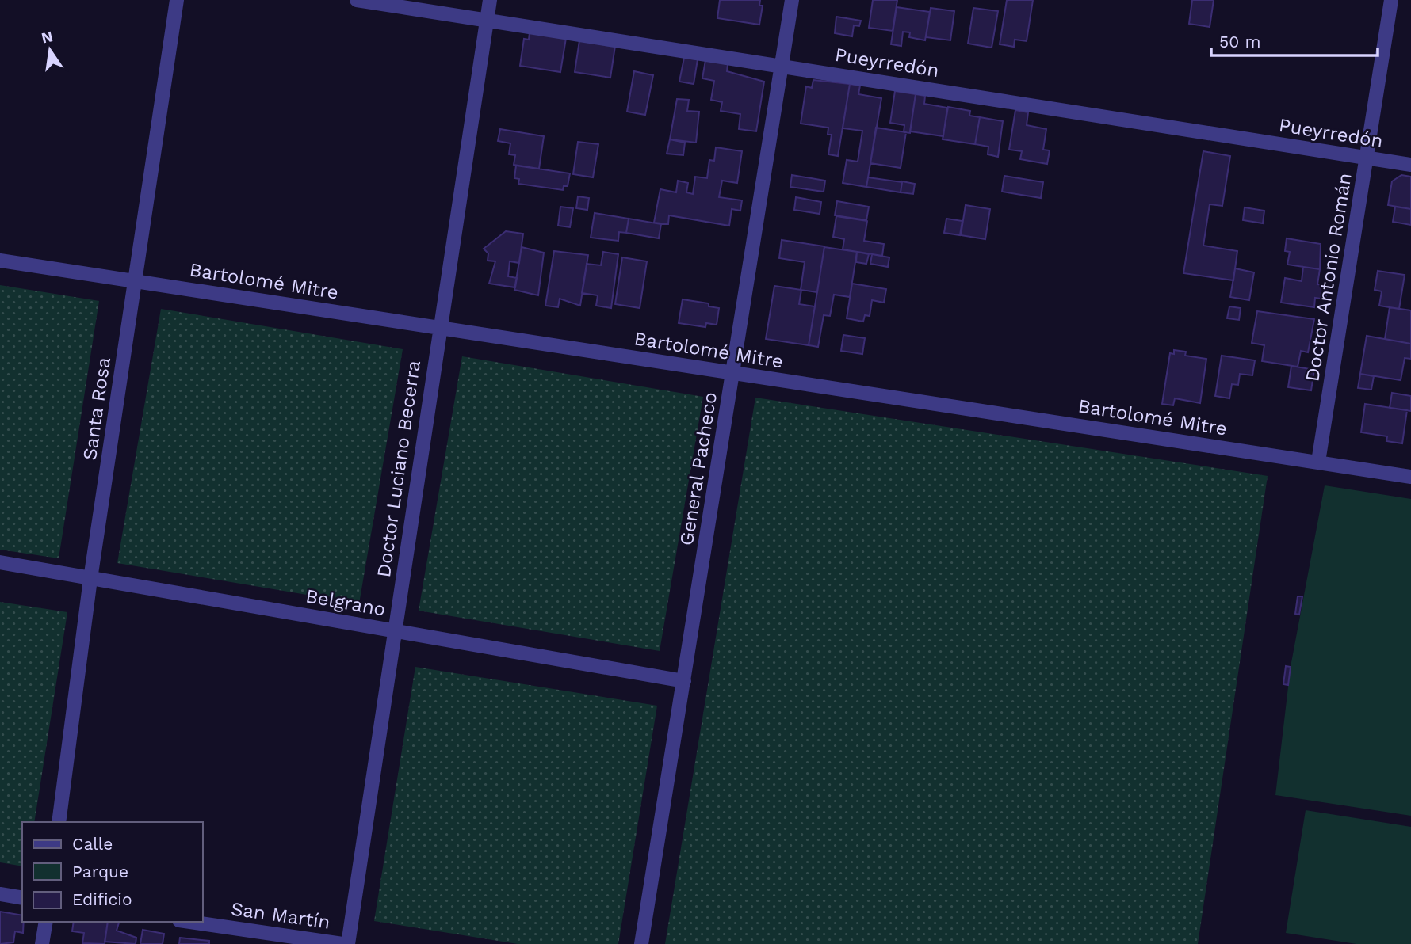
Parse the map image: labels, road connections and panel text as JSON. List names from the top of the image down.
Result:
{
  "streets": {
    "street": [
      "Pueyrredón",
      "Doctor Antonio Román",
      "Bartolomé Mitre",
      "Santa Rosa",
      "Doctor Luciano Becerra",
      "General Pacheco",
      "Belgrano",
      "San Martín"
    ]
  },
  "crossings": [
    ["Pueyrredón", "Doctor Antonio Román"],
    ["Pueyrredón", "Doctor Luciano Becerra"],
    ["Pueyrredón", "General Pacheco"],
    ["Doctor Antonio Román", "Bartolomé Mitre"],
    ["Bartolomé Mitre", "Santa Rosa"],
    ["Bartolomé Mitre", "Doctor Luciano Becerra"],
    ["Bartolomé Mitre", "General Pacheco"],
    ["Santa Rosa", "Belgrano"],
    ["Doctor Luciano Becerra", "Belgrano"],
    ["General Pacheco", "Belgrano"]
  ],
  "legend": ["Calle", "Parque", "Edificio"],
  "scale_bar": "50 m",
  "north": "top"
}
